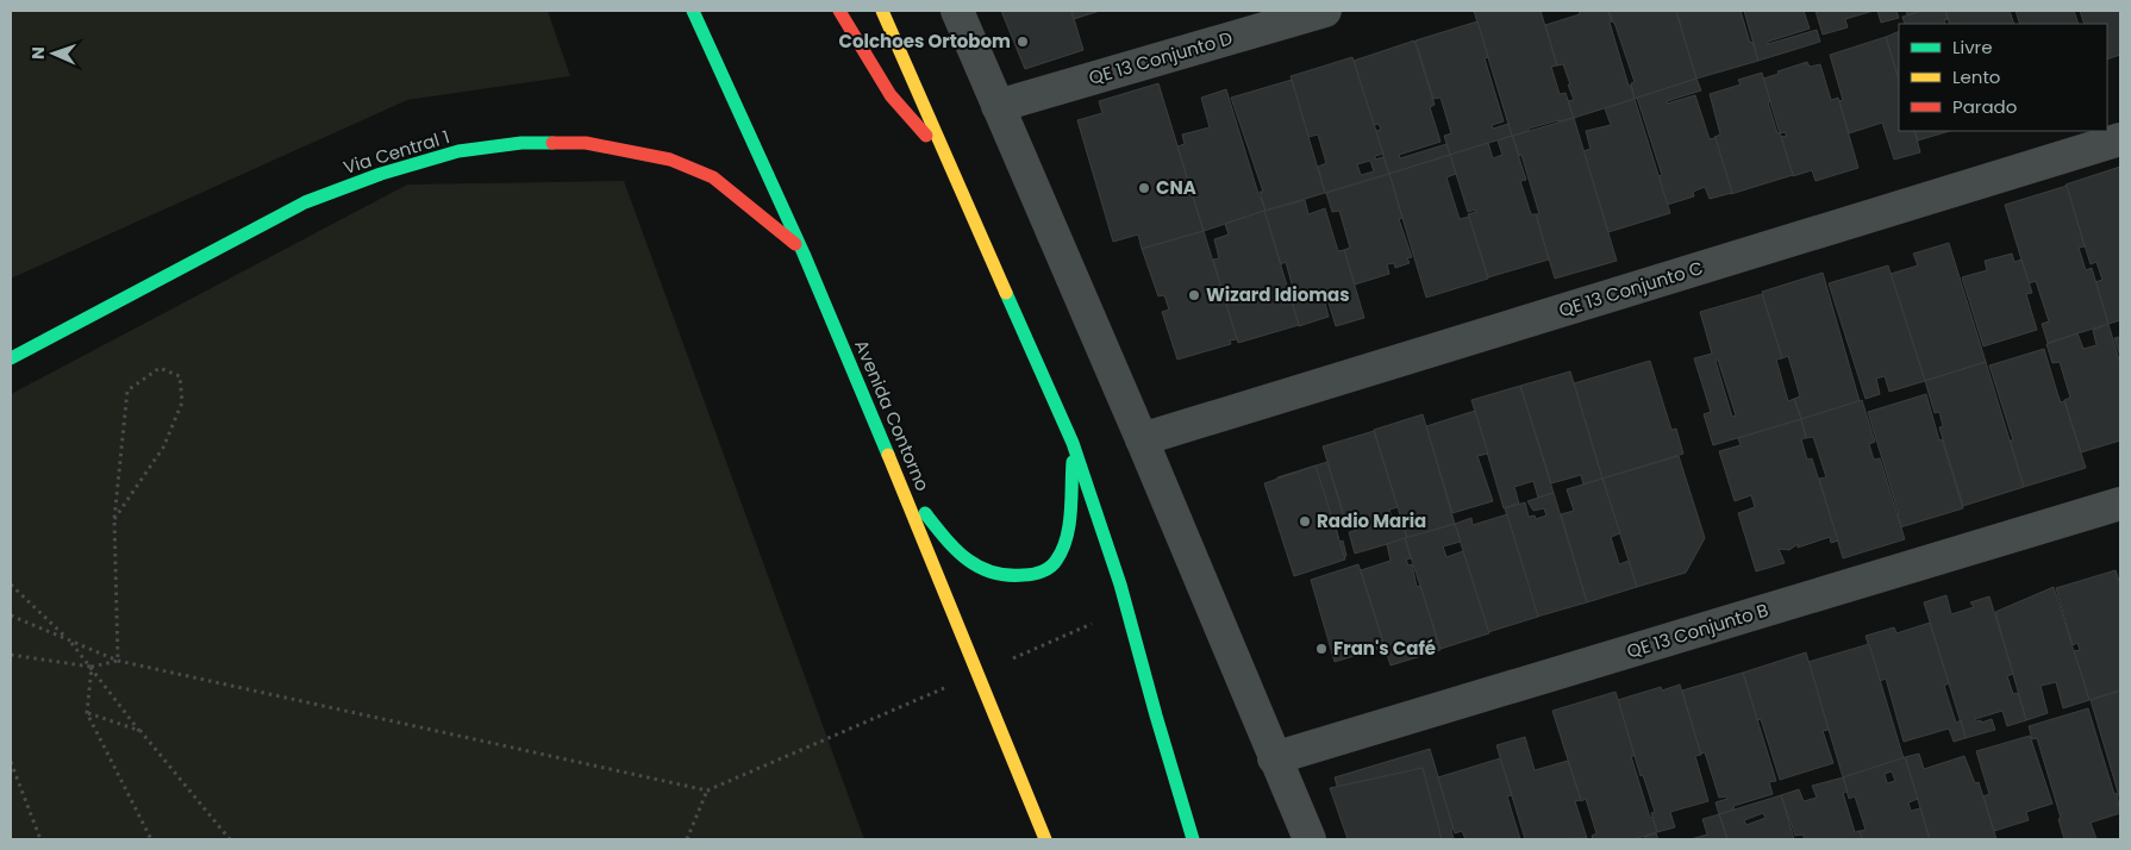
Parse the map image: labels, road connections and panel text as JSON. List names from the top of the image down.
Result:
{
  "streets": {
    "main road": ["Via Central 1", "Avenida Contorno"],
    "street": ["QE 13 Conjunto D", "QE 13 Conjunto C", "QE 13 Conjunto B"]
  },
  "crossings": [
    ["Via Central 1", "Avenida Contorno"]
  ],
  "places": [
    "Colchoes Ortobom",
    "CNA",
    "Wizard Idiomas",
    "Radio Maria",
    "Fran's Café"
  ],
  "legend": ["Livre", "Lento", "Parado"],
  "north": "left"
}
